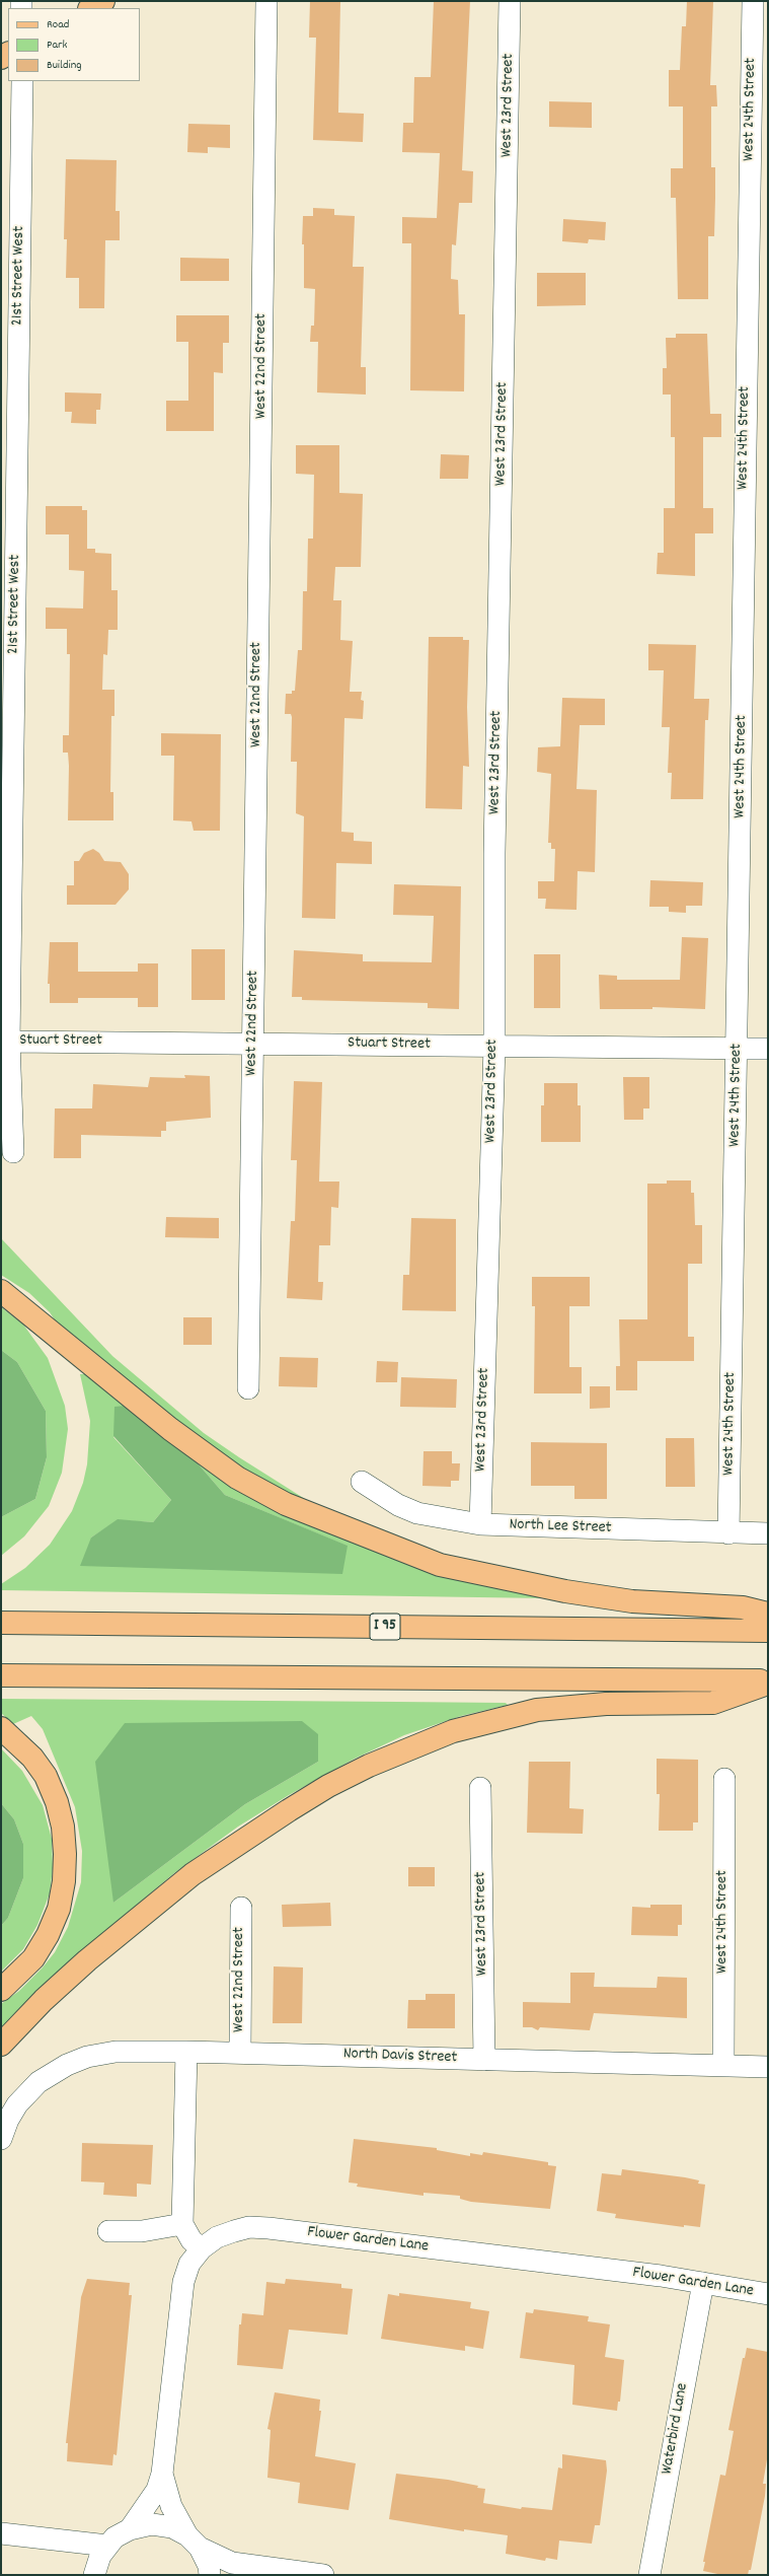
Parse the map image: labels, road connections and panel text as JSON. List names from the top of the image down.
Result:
{
  "streets": {
    "main road": ["I 95"],
    "street": [
      "West 23rd Street",
      "West 24th Street",
      "21st Street West",
      "West 22nd Street",
      "Stuart Street",
      "North Lee Street",
      "North Davis Street",
      "Flower Garden Lane",
      "Waterbird Lane"
    ]
  },
  "crossings": [
    ["West 23rd Street", "Stuart Street"],
    ["West 23rd Street", "North Lee Street"],
    ["West 23rd Street", "North Davis Street"],
    ["West 24th Street", "Stuart Street"],
    ["West 24th Street", "North Lee Street"],
    ["West 24th Street", "North Davis Street"],
    ["21st Street West", "Stuart Street"],
    ["West 22nd Street", "Stuart Street"],
    ["West 22nd Street", "North Davis Street"],
    ["Flower Garden Lane", "Waterbird Lane"]
  ],
  "legend": ["Road", "Park", "Building"]
}
